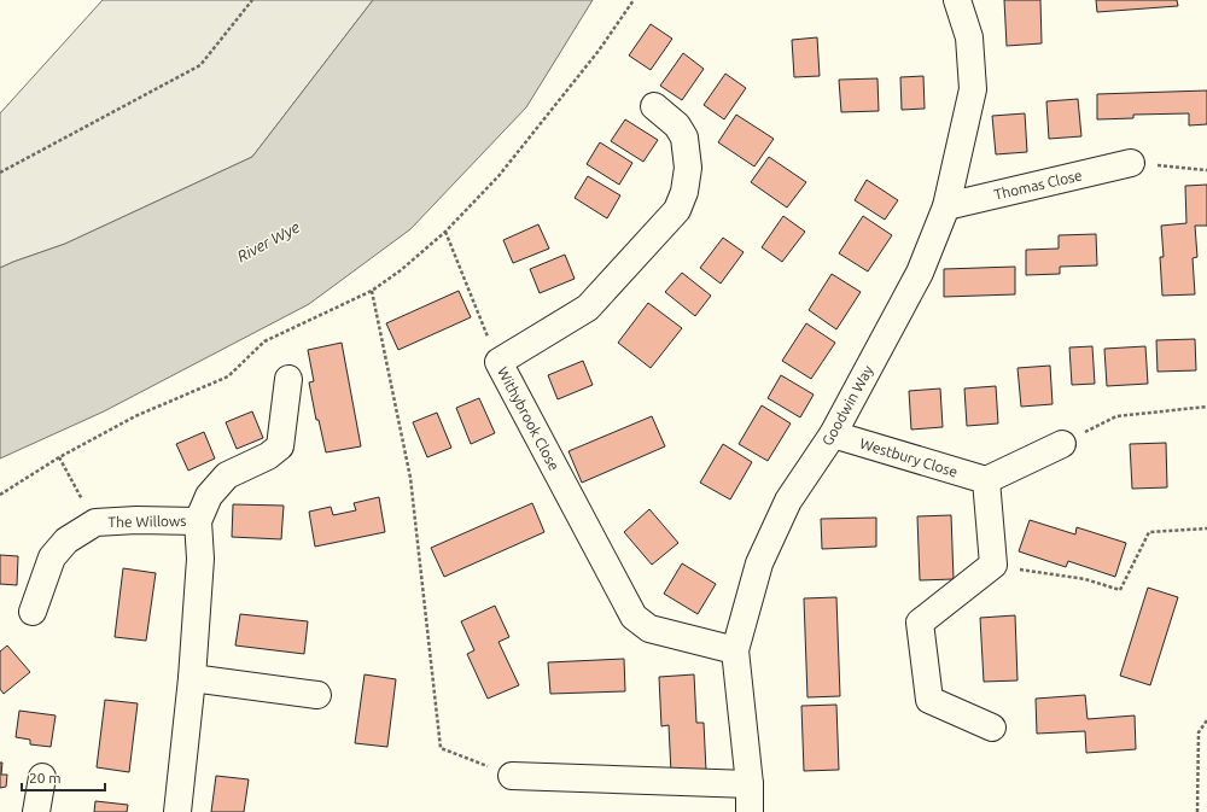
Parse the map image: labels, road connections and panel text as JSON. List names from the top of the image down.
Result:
{
  "streets": {
    "street": [
      "Thomas Close",
      "Goodwin Way",
      "Withybrook Close",
      "Westbury Close",
      "The Willows"
    ]
  },
  "crossings": [
    ["Thomas Close", "Goodwin Way"],
    ["Goodwin Way", "Withybrook Close"],
    ["Goodwin Way", "Westbury Close"]
  ],
  "water": ["River Wye"],
  "scale_bar": "20 m"
}
